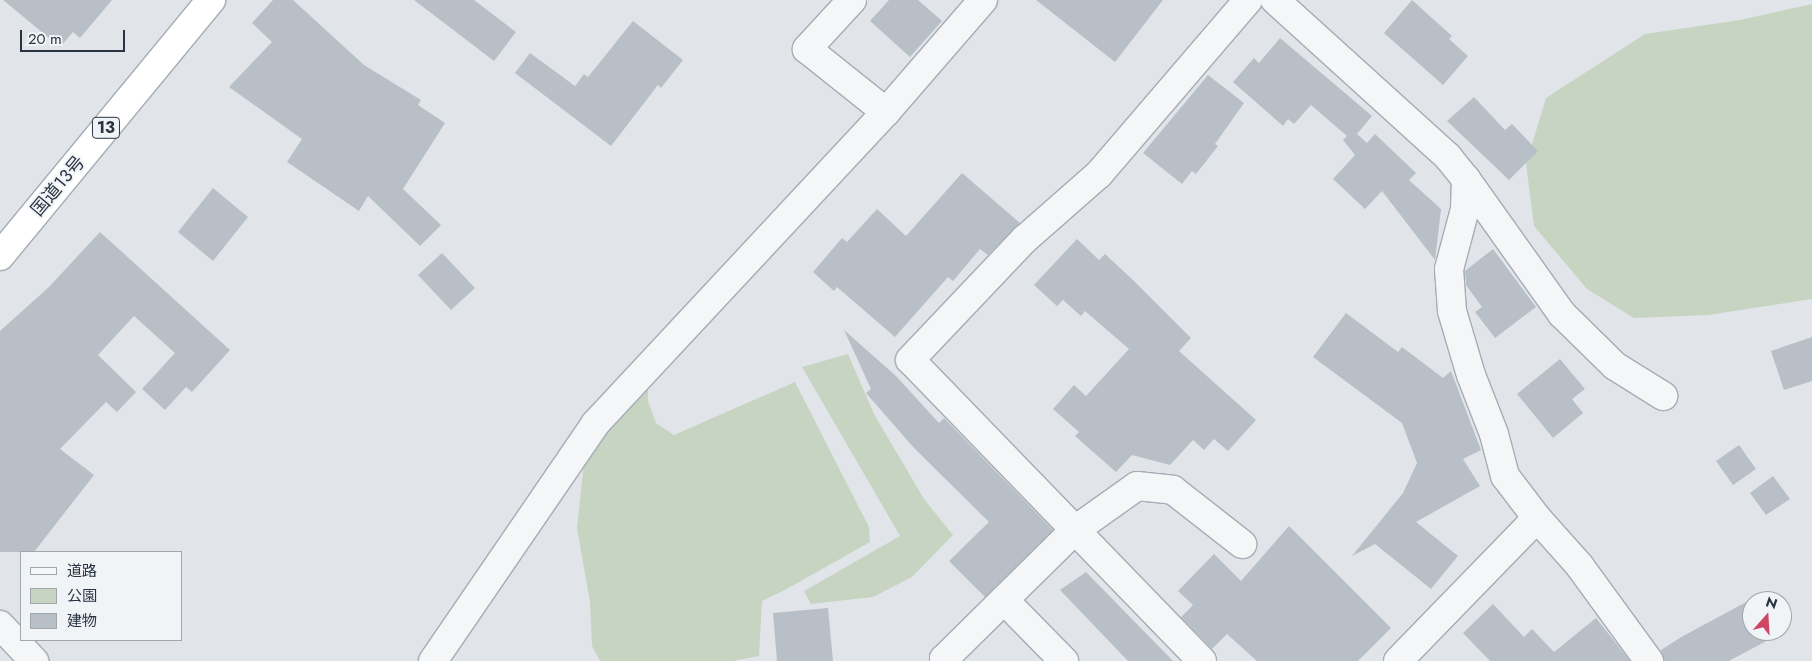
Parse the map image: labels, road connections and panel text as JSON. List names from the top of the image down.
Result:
{
  "streets": {
    "highway": ["13", "国道13号"]
  },
  "legend": ["道路", "公園", "建物"],
  "scale_bar": "20 m",
  "north": "top"
}
